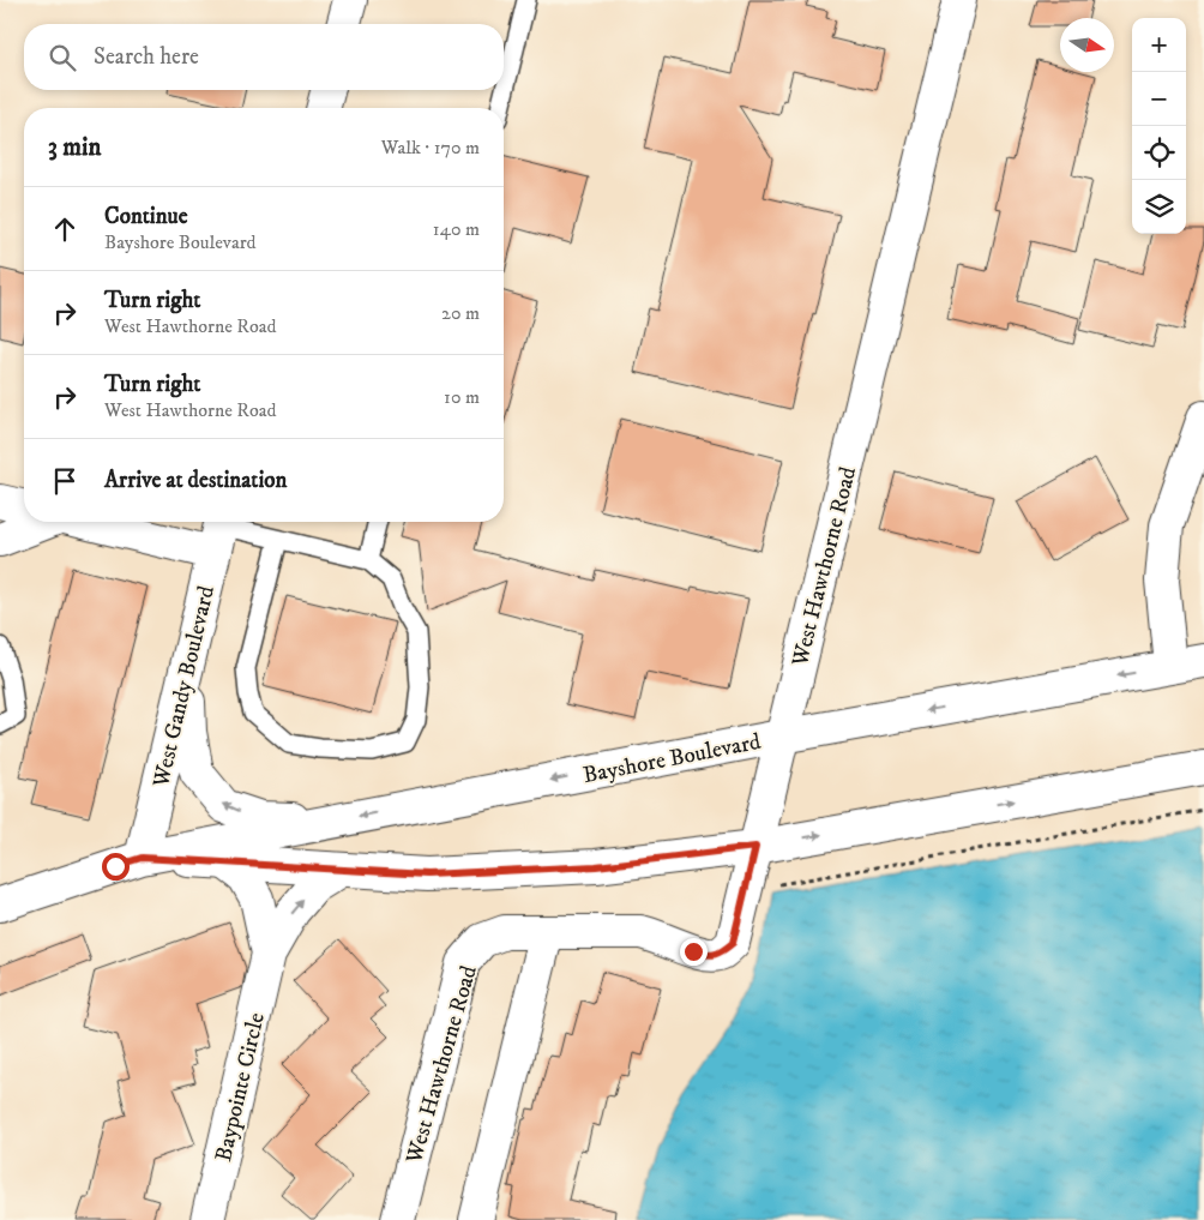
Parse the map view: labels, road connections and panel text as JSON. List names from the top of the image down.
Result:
{
  "streets": {
    "street": [
      "West Hawthorne Road",
      "West Gandy Boulevard",
      "Bayshore Boulevard",
      "Baypointe Circle"
    ]
  },
  "crossings": [
    ["West Hawthorne Road", "Bayshore Boulevard"],
    ["West Gandy Boulevard", "Bayshore Boulevard"],
    ["Bayshore Boulevard", "Baypointe Circle"]
  ],
  "north": "right",
  "page": {
    "map_buttons": ["+", "−"],
    "search": "Search here",
    "heading": ["3 min", "Walk · 170 m"],
    "list": [
      ["Continue", "Bayshore Boulevard", "140 m"],
      ["Turn right", "West Hawthorne Road", "20 m"],
      ["Turn right", "West Hawthorne Road", "10 m"],
      "Arrive at destination"
    ]
  }
}
